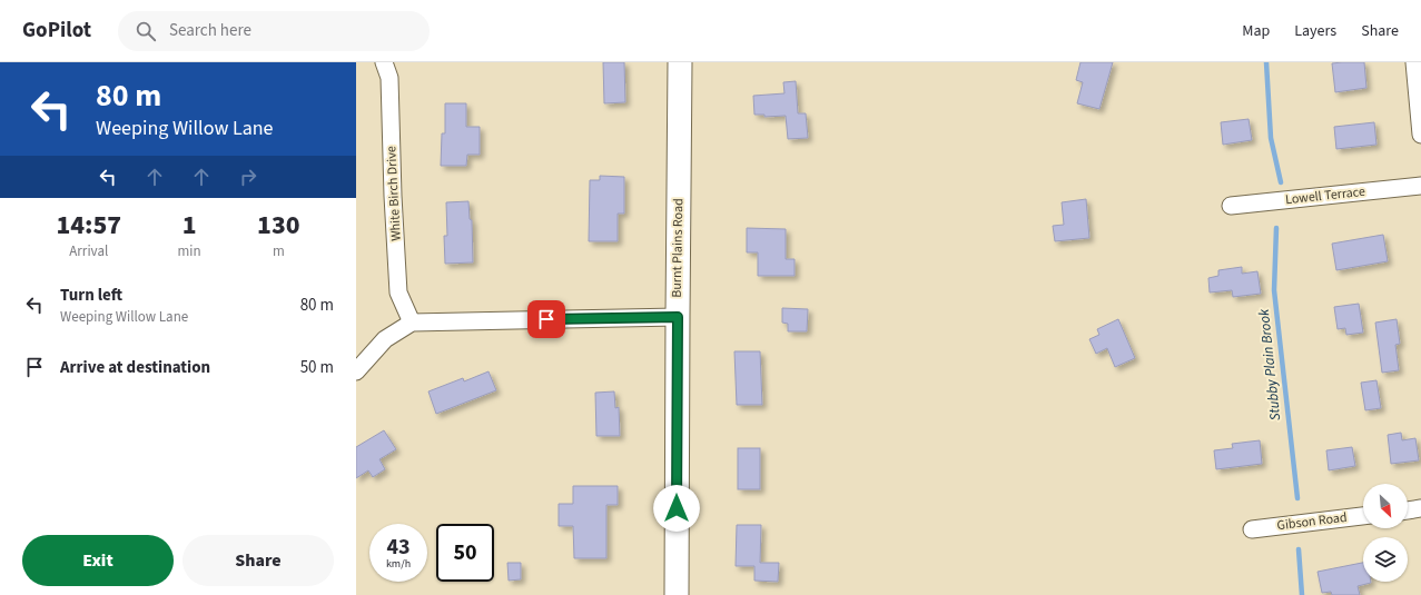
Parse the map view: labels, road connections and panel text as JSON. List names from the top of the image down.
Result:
{
  "streets": {
    "main road": ["Burnt Plains Road"],
    "street": ["White Birch Drive", "Lowell Terrace", "Gibson Road"]
  },
  "water": ["Stubby Plain Brook"],
  "north": "bottom right",
  "page": {
    "header": "GoPilot",
    "search": "Search here",
    "nav": ["Map", "Layers", "Share"],
    "turn": ["80 m", "Weeping Willow Lane"],
    "eta": [
      "14:57",
      "Arrival",
      "1",
      "min",
      "130",
      "m"
    ],
    "list": [
      {
        "name": "Turn left",
        "note": "Weeping Willow Lane",
        "value": "80 m"
      },
      {
        "name": "Arrive at destination",
        "value": "50 m"
      }
    ],
    "speed": "43 km/h",
    "limit": "50",
    "buttons": ["Exit", "Share"]
  }
}
